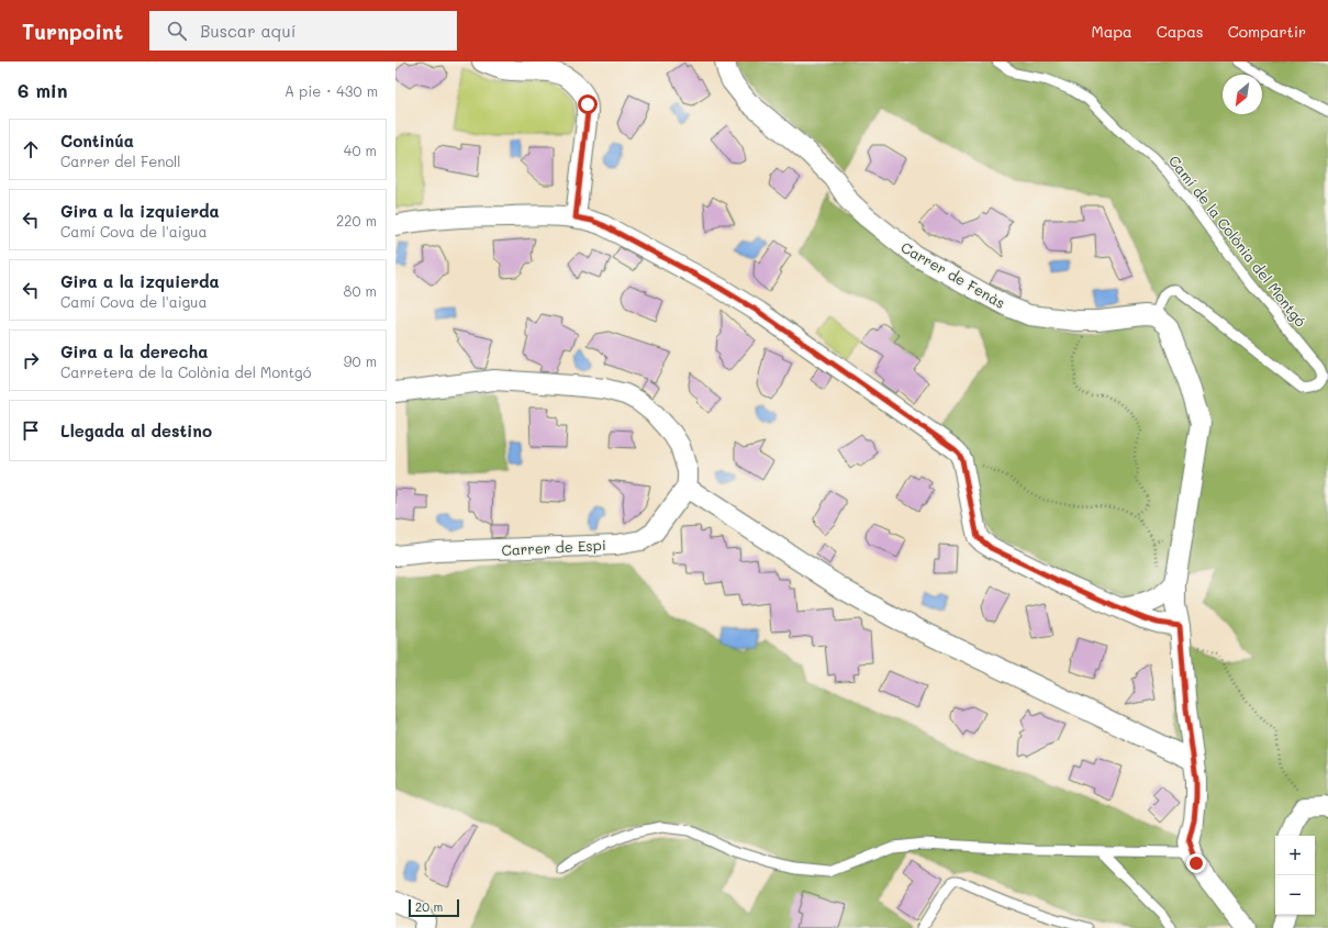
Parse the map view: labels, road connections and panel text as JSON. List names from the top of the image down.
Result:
{
  "streets": {
    "street": ["Carrer de Fenàs", "Carrer de Espi"],
    "lane": ["Camí de la Colònia del Montgó"]
  },
  "crossings": [
    ["Camí de la Colònia del Montgó", "Carrer de Fenàs"]
  ],
  "scale_bar": "20 m",
  "north": "bottom left",
  "page": {
    "header": "Turnpoint",
    "search": "Buscar aquí",
    "nav": ["Mapa", "Capas", "Compartir"],
    "heading": ["6 min", "A pie · 430 m"],
    "list": [
      ["Continúa", "Carrer del Fenoll", "40 m"],
      ["Gira a la izquierda", "Camí Cova de l'aigua", "220 m"],
      ["Gira a la izquierda", "Camí Cova de l'aigua", "80 m"],
      ["Gira a la derecha", "Carretera de la Colònia del Montgó", "90 m"],
      "Llegada al destino"
    ],
    "map_buttons": ["+", "−"],
    "scale": "20 m"
  }
}
